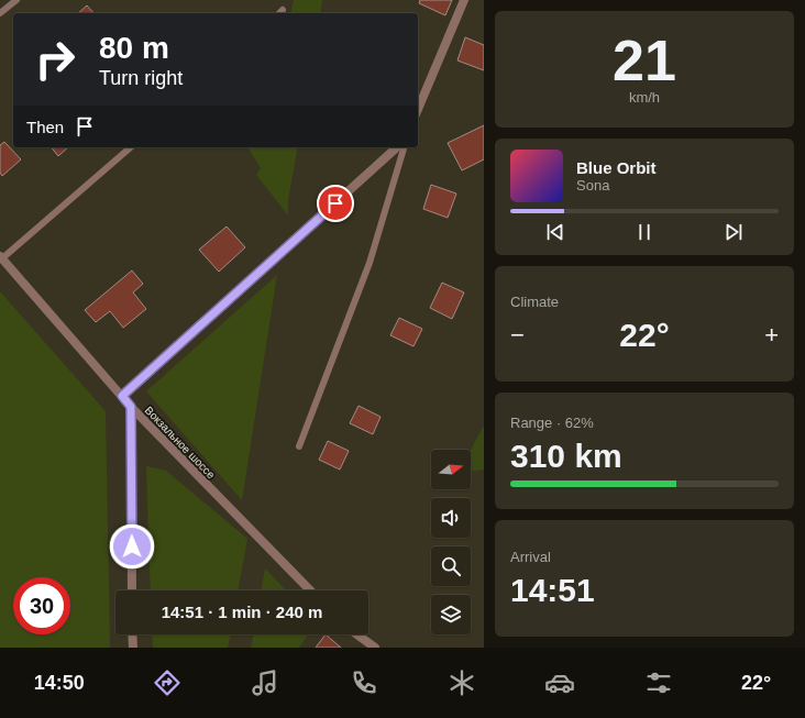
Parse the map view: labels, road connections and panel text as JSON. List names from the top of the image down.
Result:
{
  "streets": {
    "street": ["Вокзальное шоссе"]
  },
  "north": "right",
  "page": {
    "tile": [
      ["21", "km/h"],
      "Climate",
      ["Range · 62%", "310 km"],
      ["Arrival", "14:51"]
    ],
    "turn": ["80 m", "Turn right"],
    "then": "Then",
    "song": ["Blue Orbit", "Sona"],
    "heat": ["−", "22°", "+"],
    "limit": "30",
    "trip": "14:51 · 1 min · 240 m",
    "tabs": ["14:50", "22°"]
  }
}
